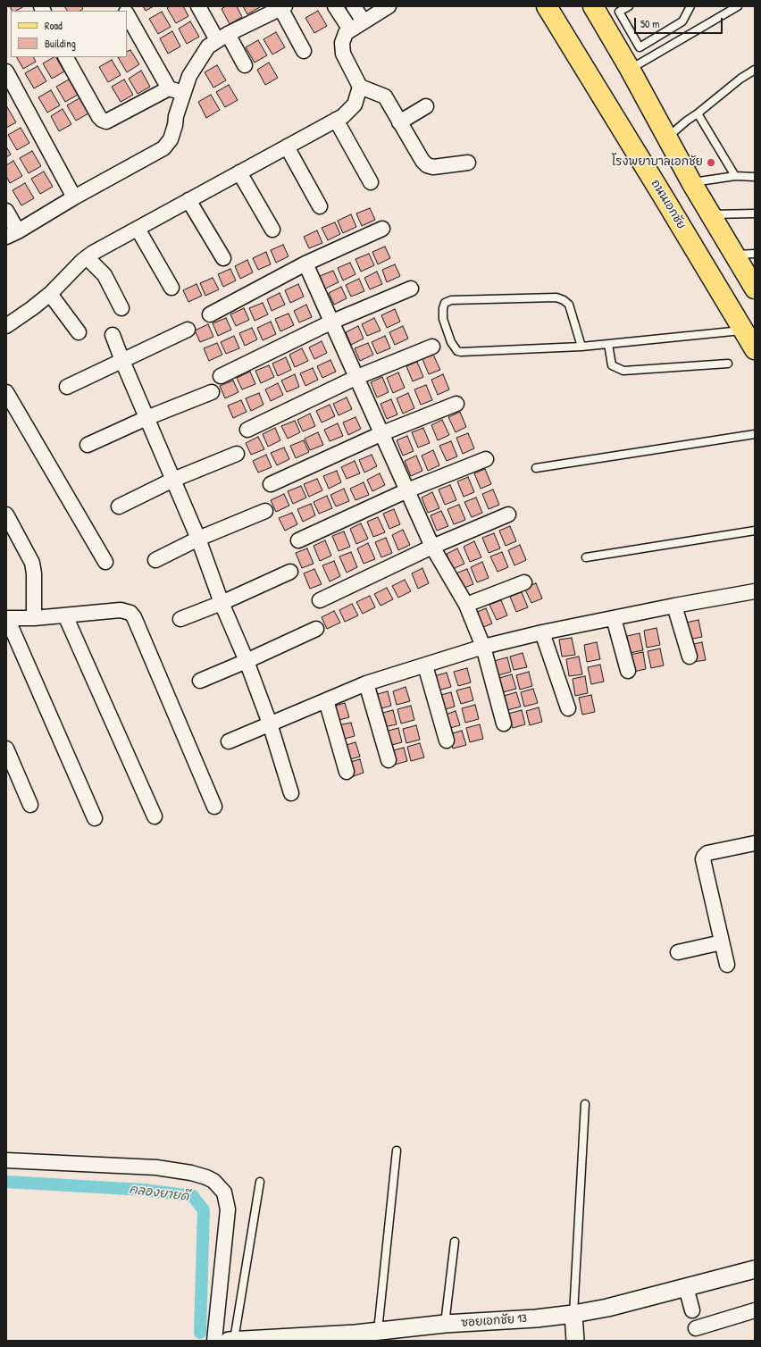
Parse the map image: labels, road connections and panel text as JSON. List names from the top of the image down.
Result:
{
  "streets": {
    "main road": ["ถนนเอกชัย"],
    "street": ["ซอยเอกชัย 13"]
  },
  "water": ["คลองยายดี"],
  "places": ["โรงพยาบาลเอกชัย"],
  "legend": ["Road", "Building"],
  "scale_bar": "50 m"
}
